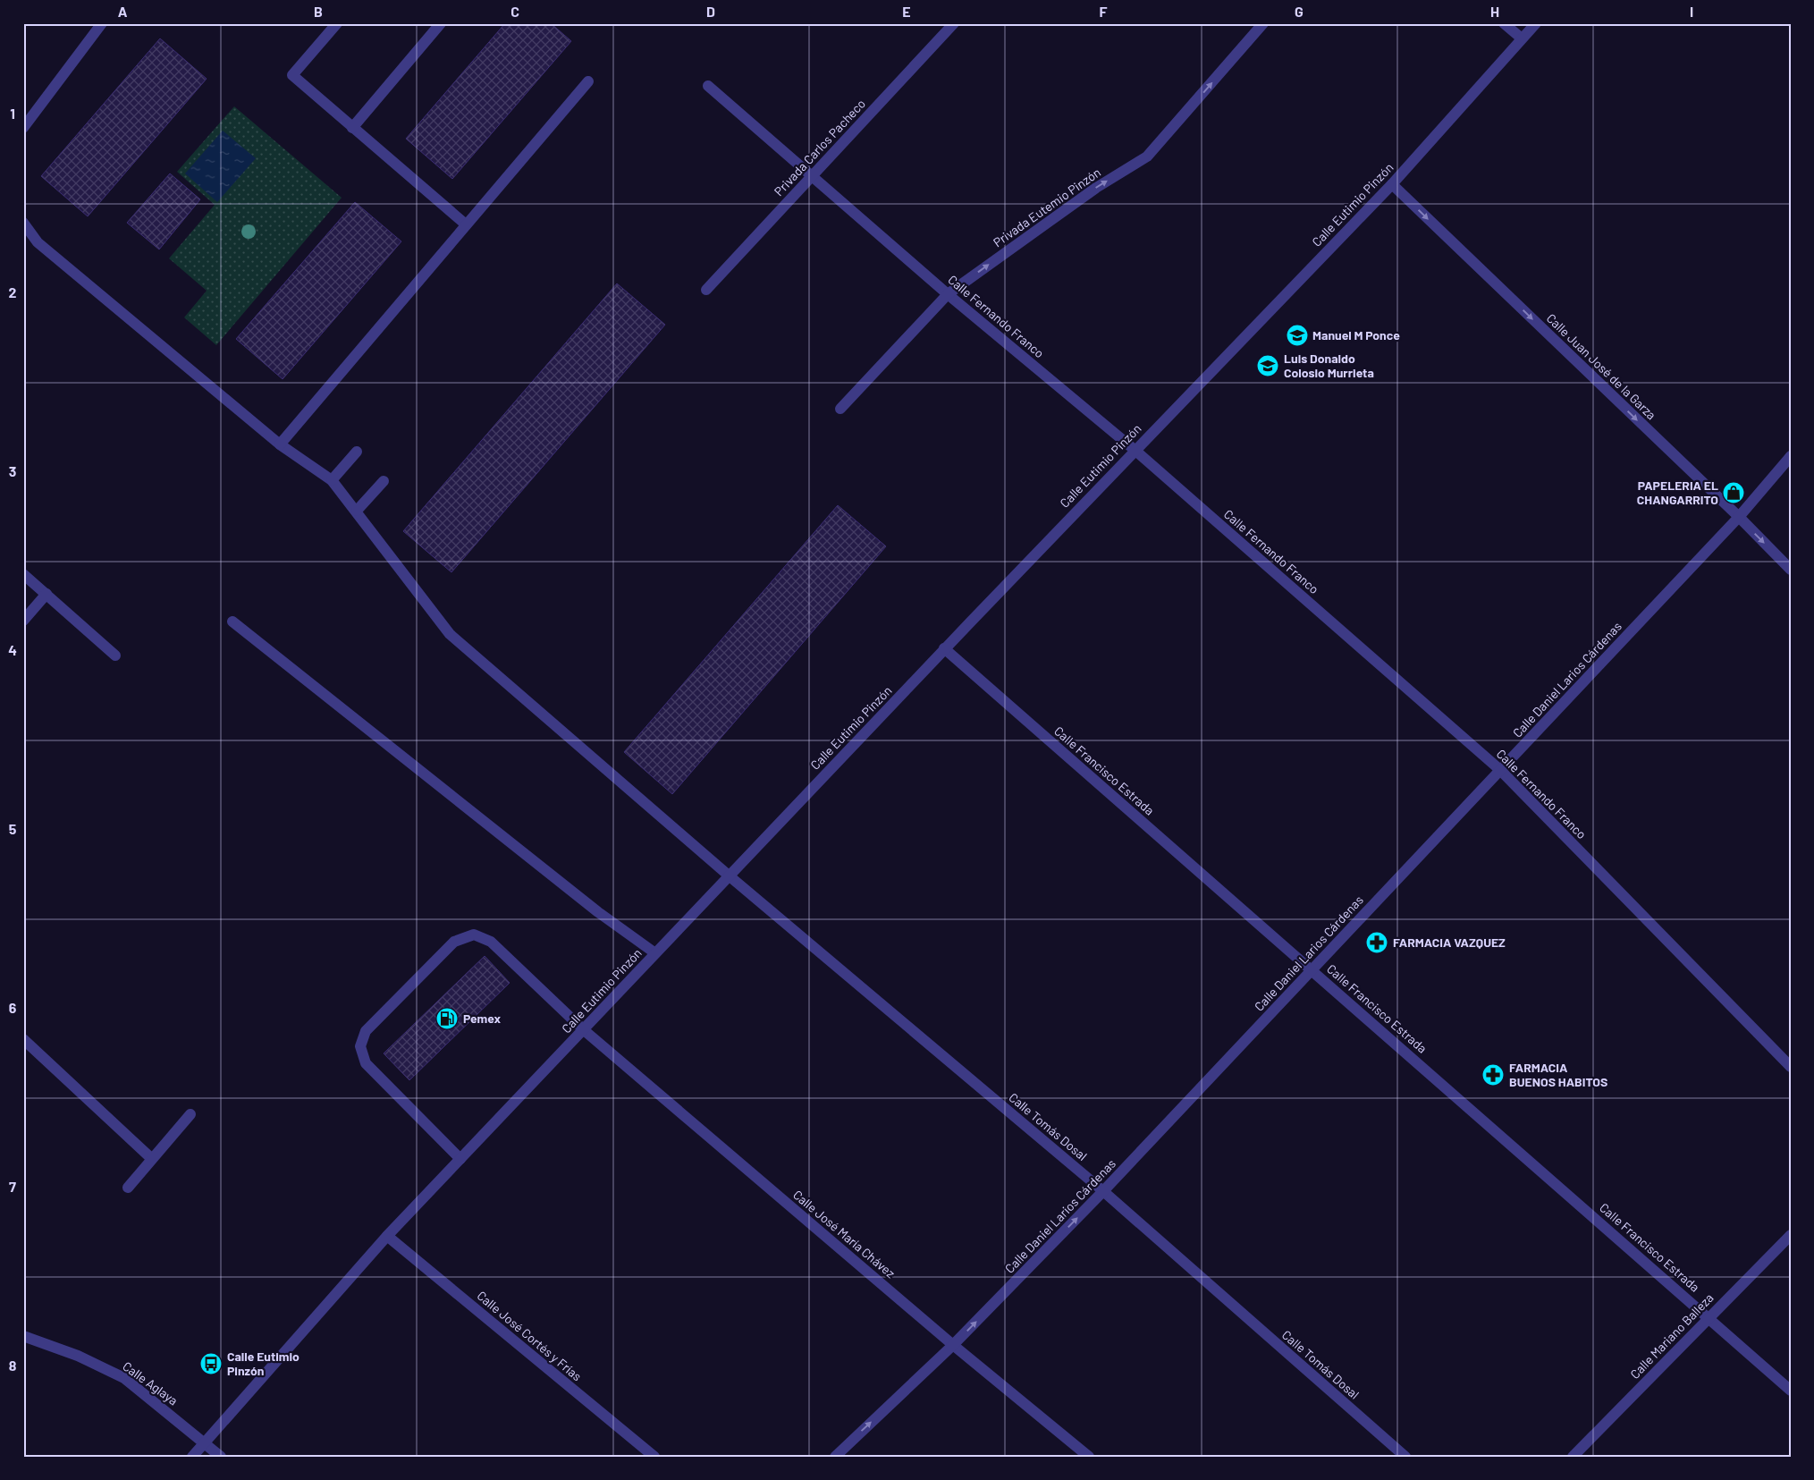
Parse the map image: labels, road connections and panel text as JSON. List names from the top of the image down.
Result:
{
  "streets": {
    "street": [
      "Privada Carlos Pacheco",
      "Calle Eutimio Pinzón",
      "Privada Eutemio Pinzón",
      "Calle Fernando Franco",
      "Calle Juan José de la Garza",
      "Calle Daniel Larios Cárdenas",
      "Calle Francisco Estrada",
      "Calle Tomás Dosal",
      "Calle José María Chávez",
      "Calle José Cortés y Frías",
      "Calle Mariano Balleza",
      "Calle Aglaya"
    ]
  },
  "crossings": [
    ["Privada Carlos Pacheco", "Calle Fernando Franco"],
    ["Calle Eutimio Pinzón", "Calle Fernando Franco"],
    ["Calle Eutimio Pinzón", "Calle Juan José de la Garza"],
    ["Calle Eutimio Pinzón", "Calle Francisco Estrada"],
    ["Calle Eutimio Pinzón", "Calle Tomás Dosal"],
    ["Calle Eutimio Pinzón", "Calle José María Chávez"],
    ["Calle Eutimio Pinzón", "Calle José Cortés y Frías"],
    ["Calle Eutimio Pinzón", "Calle Aglaya"],
    ["Privada Eutemio Pinzón", "Calle Fernando Franco"],
    ["Calle Fernando Franco", "Calle Daniel Larios Cárdenas"],
    ["Calle Juan José de la Garza", "Calle Daniel Larios Cárdenas"],
    ["Calle Daniel Larios Cárdenas", "Calle Francisco Estrada"],
    ["Calle Daniel Larios Cárdenas", "Calle Tomás Dosal"],
    ["Calle Daniel Larios Cárdenas", "Calle José María Chávez"],
    ["Calle Francisco Estrada", "Calle Mariano Balleza"]
  ],
  "one_way": ["Privada Eutemio Pinzón", "Calle Juan José de la Garza"],
  "places": {
    "school or university": ["Manuel M Ponce", "Luis Donaldo Colosio Murrieta"],
    "shop": ["PAPELERIA EL CHANGARRITO"],
    "pharmacy": ["FARMACIA VAZQUEZ", "FARMACIA BUENOS HABITOS"],
    "fuel station": ["Pemex"],
    "bus stop": ["Calle Eutimio Pinzón"]
  },
  "grid": {
    "columns": [
      "A",
      "B",
      "C",
      "D",
      "E",
      "F",
      "G",
      "H",
      "I"
    ],
    "rows": [
      "1",
      "2",
      "3",
      "4",
      "5",
      "6",
      "7",
      "8"
    ]
  }
}
